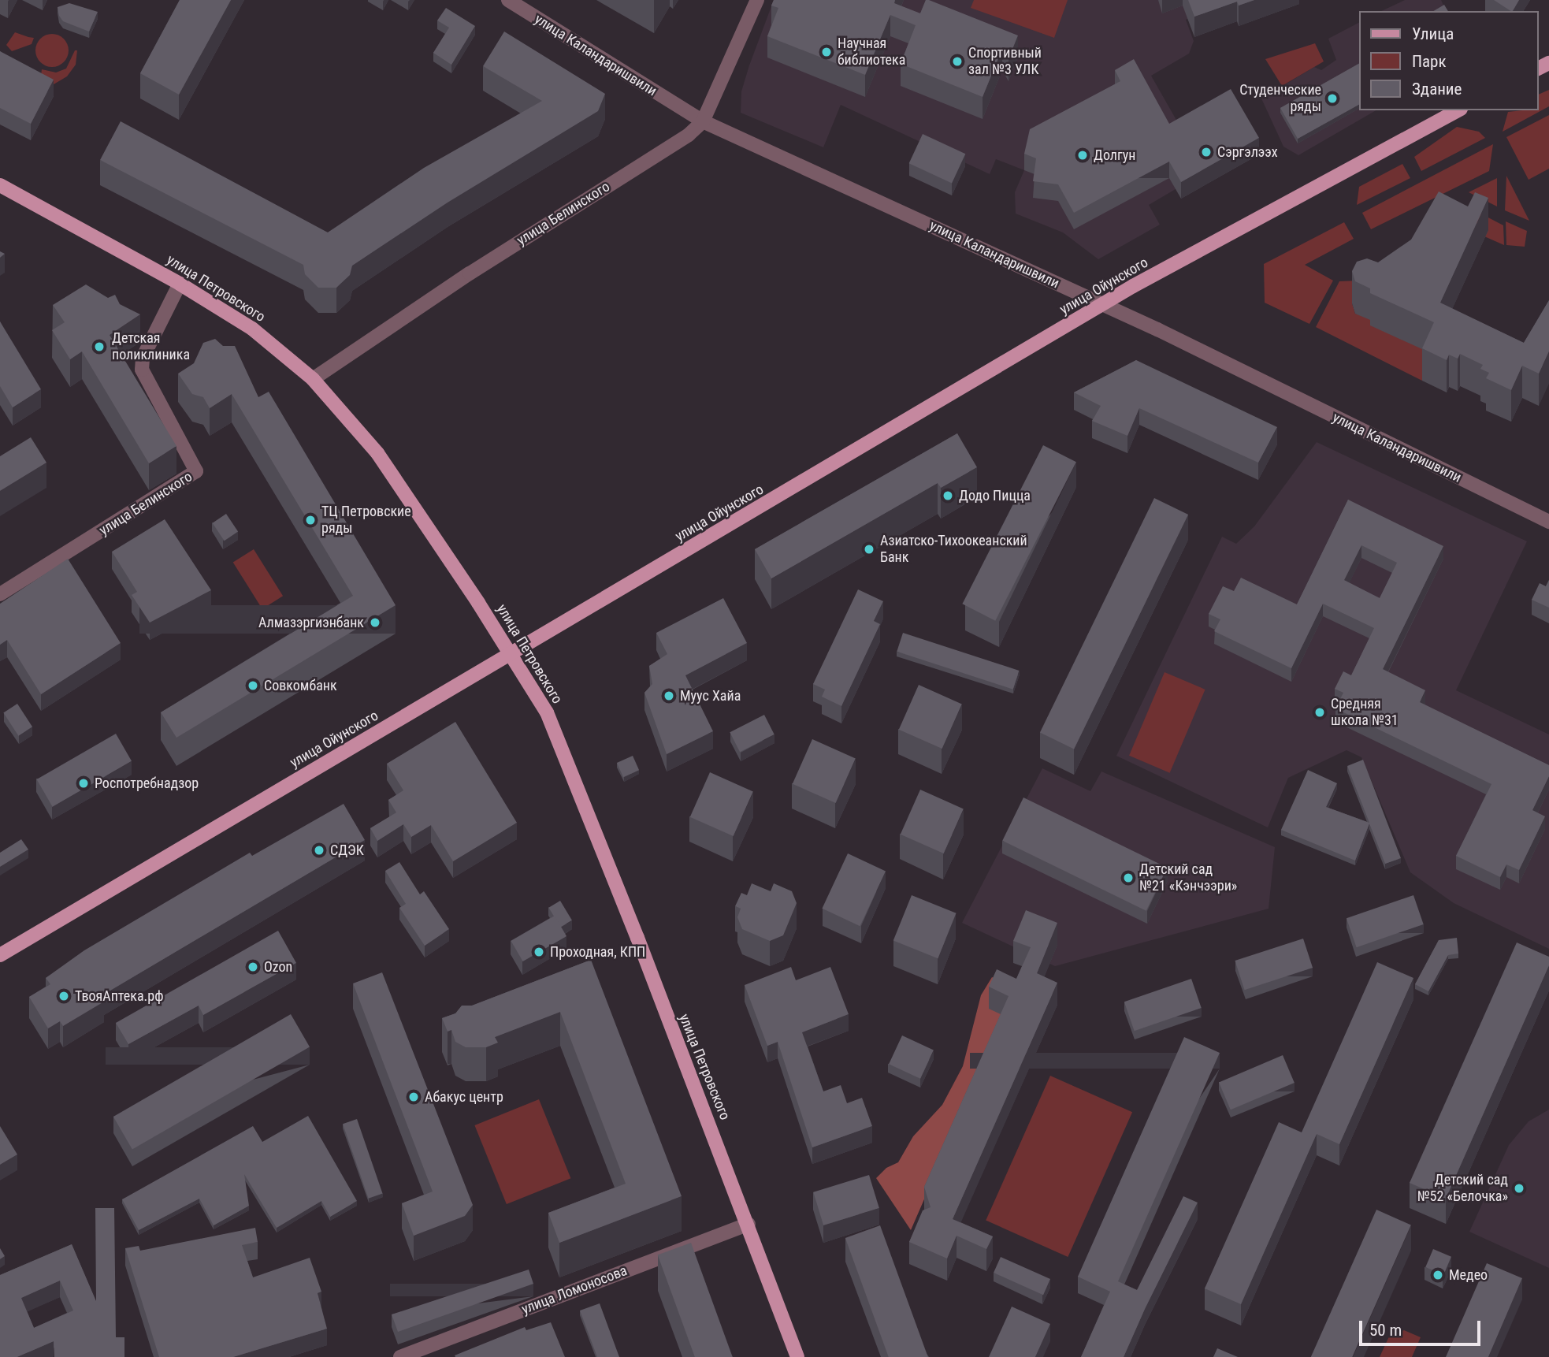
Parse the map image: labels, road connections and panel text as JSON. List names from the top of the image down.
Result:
{
  "streets": {
    "main road": ["улица Ойунского", "улица Петровского"],
    "street": ["улица Каландаришвили", "улица Белинского", "улица Ломоносова"]
  },
  "crossings": [
    ["улица Каландаришвили", "улица Белинского"],
    ["улица Каландаришвили", "улица Ойунского"],
    ["улица Белинского", "улица Петровского"],
    ["улица Ойунского", "улица Петровского"],
    ["улица Петровского", "улица Ломоносова"]
  ],
  "places": [
    "Научная библиотека",
    "Спортивный зал №3 УЛК",
    "Студенческие ряды",
    "Сэргэлээх",
    "Долгун",
    "Детская поликлиника",
    "Додо Пицца",
    "ТЦ Петровские ряды",
    "Азиатско-Тихоокеанский Банк",
    "Алмазэргиэнбанк",
    "Совкомбанк",
    "Муус Хайа",
    "Средняя школа №31",
    "Роспотребнадзор",
    "СДЭК",
    "Детский сад №21 «Кэнчээри»",
    "Проходная, КПП",
    "Ozon",
    "ТвояАптека.рф",
    "Абакус центр",
    "Детский сад №52 «Белочка»",
    "Медео"
  ],
  "legend": ["Улица", "Парк", "Здание"],
  "scale_bar": "50 m"
}
